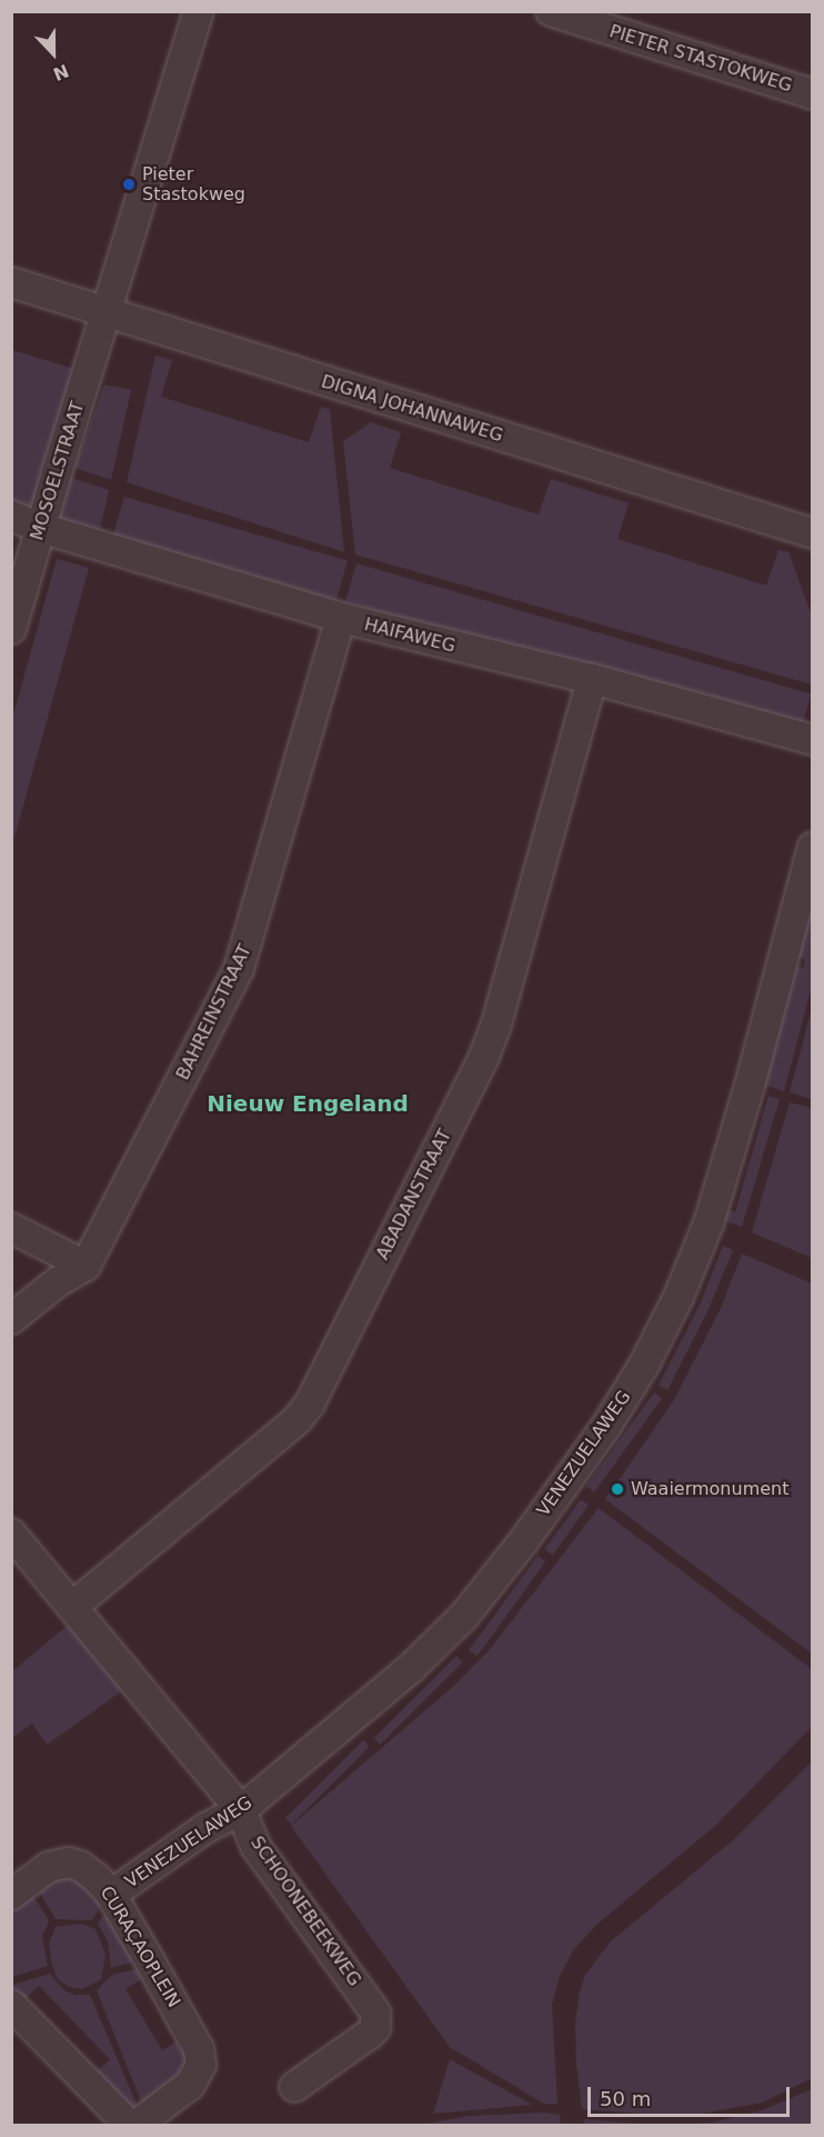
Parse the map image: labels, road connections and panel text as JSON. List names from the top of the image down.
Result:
{
  "streets": {
    "street": [
      "PIETER STASTOKWEG",
      "DIGNA JOHANNAWEG",
      "MOSOELSTRAAT",
      "HAIFAWEG",
      "BAHREINSTRAAT",
      "ABADANSTRAAT",
      "VENEZUELAWEG",
      "SCHOONEBEEKWEG",
      "CURAÇAOPLEIN"
    ]
  },
  "crossings": [
    ["DIGNA JOHANNAWEG", "MOSOELSTRAAT"],
    ["MOSOELSTRAAT", "HAIFAWEG"],
    ["HAIFAWEG", "BAHREINSTRAAT"],
    ["HAIFAWEG", "ABADANSTRAAT"],
    ["ABADANSTRAAT", "SCHOONEBEEKWEG"],
    ["VENEZUELAWEG", "SCHOONEBEEKWEG"],
    ["VENEZUELAWEG", "CURAÇAOPLEIN"]
  ],
  "districts": ["Nieuw Engeland"],
  "places": ["Pieter Stastokweg", "Waaiermonument"],
  "scale_bar": "50 m",
  "north": "bottom"
}
